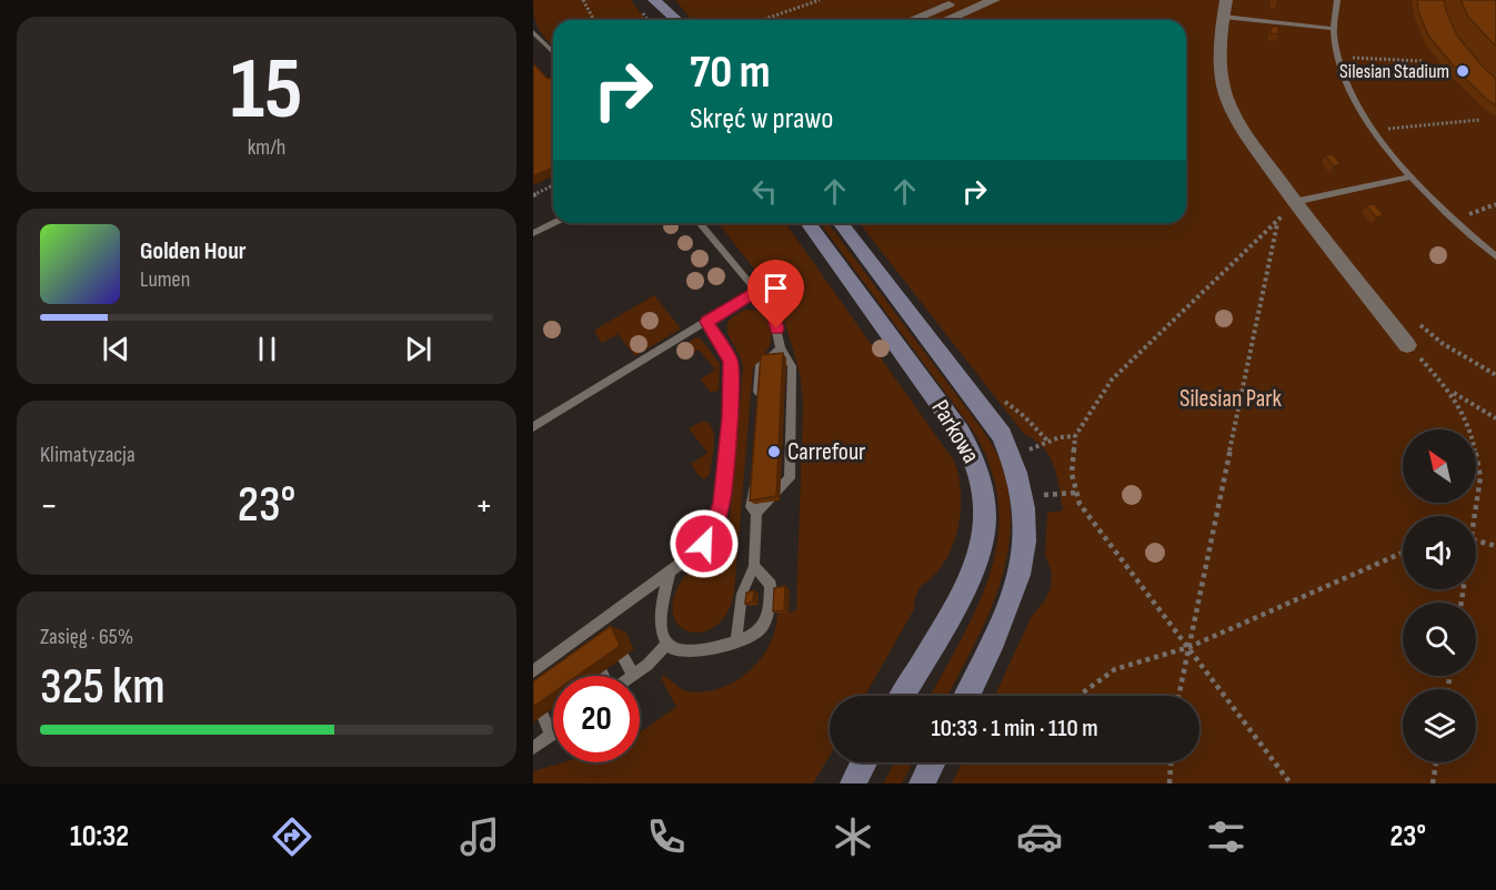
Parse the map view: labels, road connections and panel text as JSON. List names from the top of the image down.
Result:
{
  "streets": {
    "street": ["Parkowa"]
  },
  "parks": ["Silesian Park"],
  "places": ["Silesian Stadium", "Carrefour"],
  "north": "top left",
  "page": {
    "tile": [
      ["15", "km/h"],
      "Klimatyzacja",
      ["Zasięg · 65%", "325 km"]
    ],
    "turn": ["70 m", "Skręć w prawo"],
    "song": ["Golden Hour", "Lumen"],
    "heat": ["−", "23°", "+"],
    "limit": "20",
    "trip": "10:33 · 1 min · 110 m",
    "tabs": ["10:32", "23°"]
  }
}
